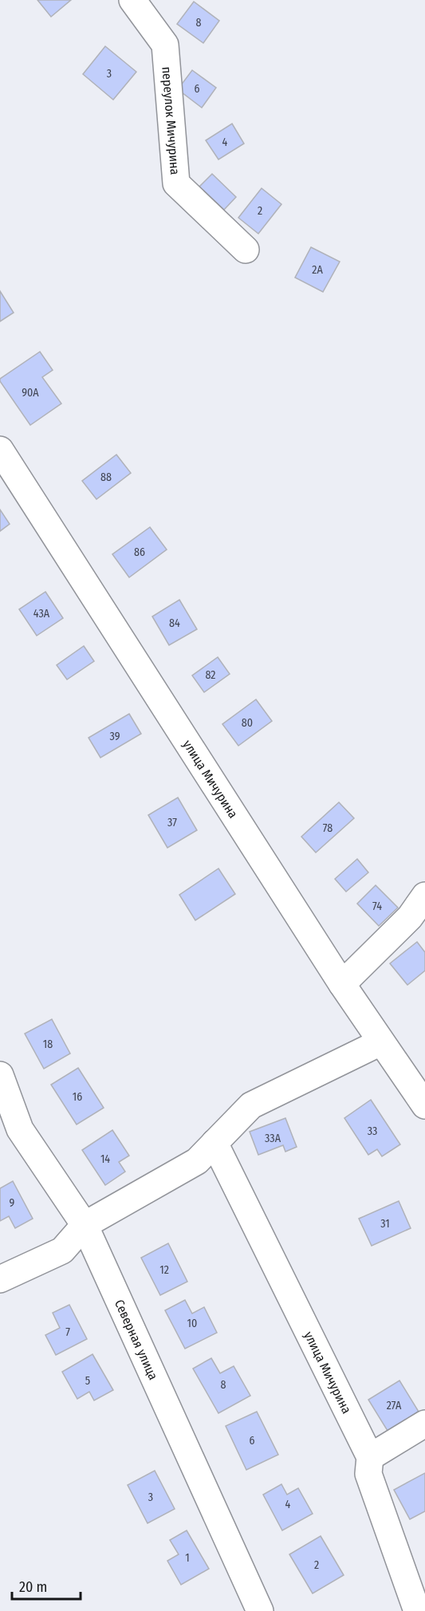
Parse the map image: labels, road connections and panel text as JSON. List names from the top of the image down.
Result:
{
  "streets": {
    "street": ["переулок Мичурина", "улица Мичурина", "Северная улица"]
  },
  "house_numbers": [
    "8",
    "3",
    "6",
    "4",
    "2",
    "2А",
    "90А",
    "88",
    "86",
    "43А",
    "84",
    "82",
    "80",
    "39",
    "37",
    "78",
    "74",
    "18",
    "16",
    "33",
    "33А",
    "14",
    "9",
    "31",
    "12",
    "10",
    "7",
    "5",
    "8",
    "27А",
    "6",
    "3",
    "4",
    "1",
    "2"
  ],
  "scale_bar": "20 m"
}
